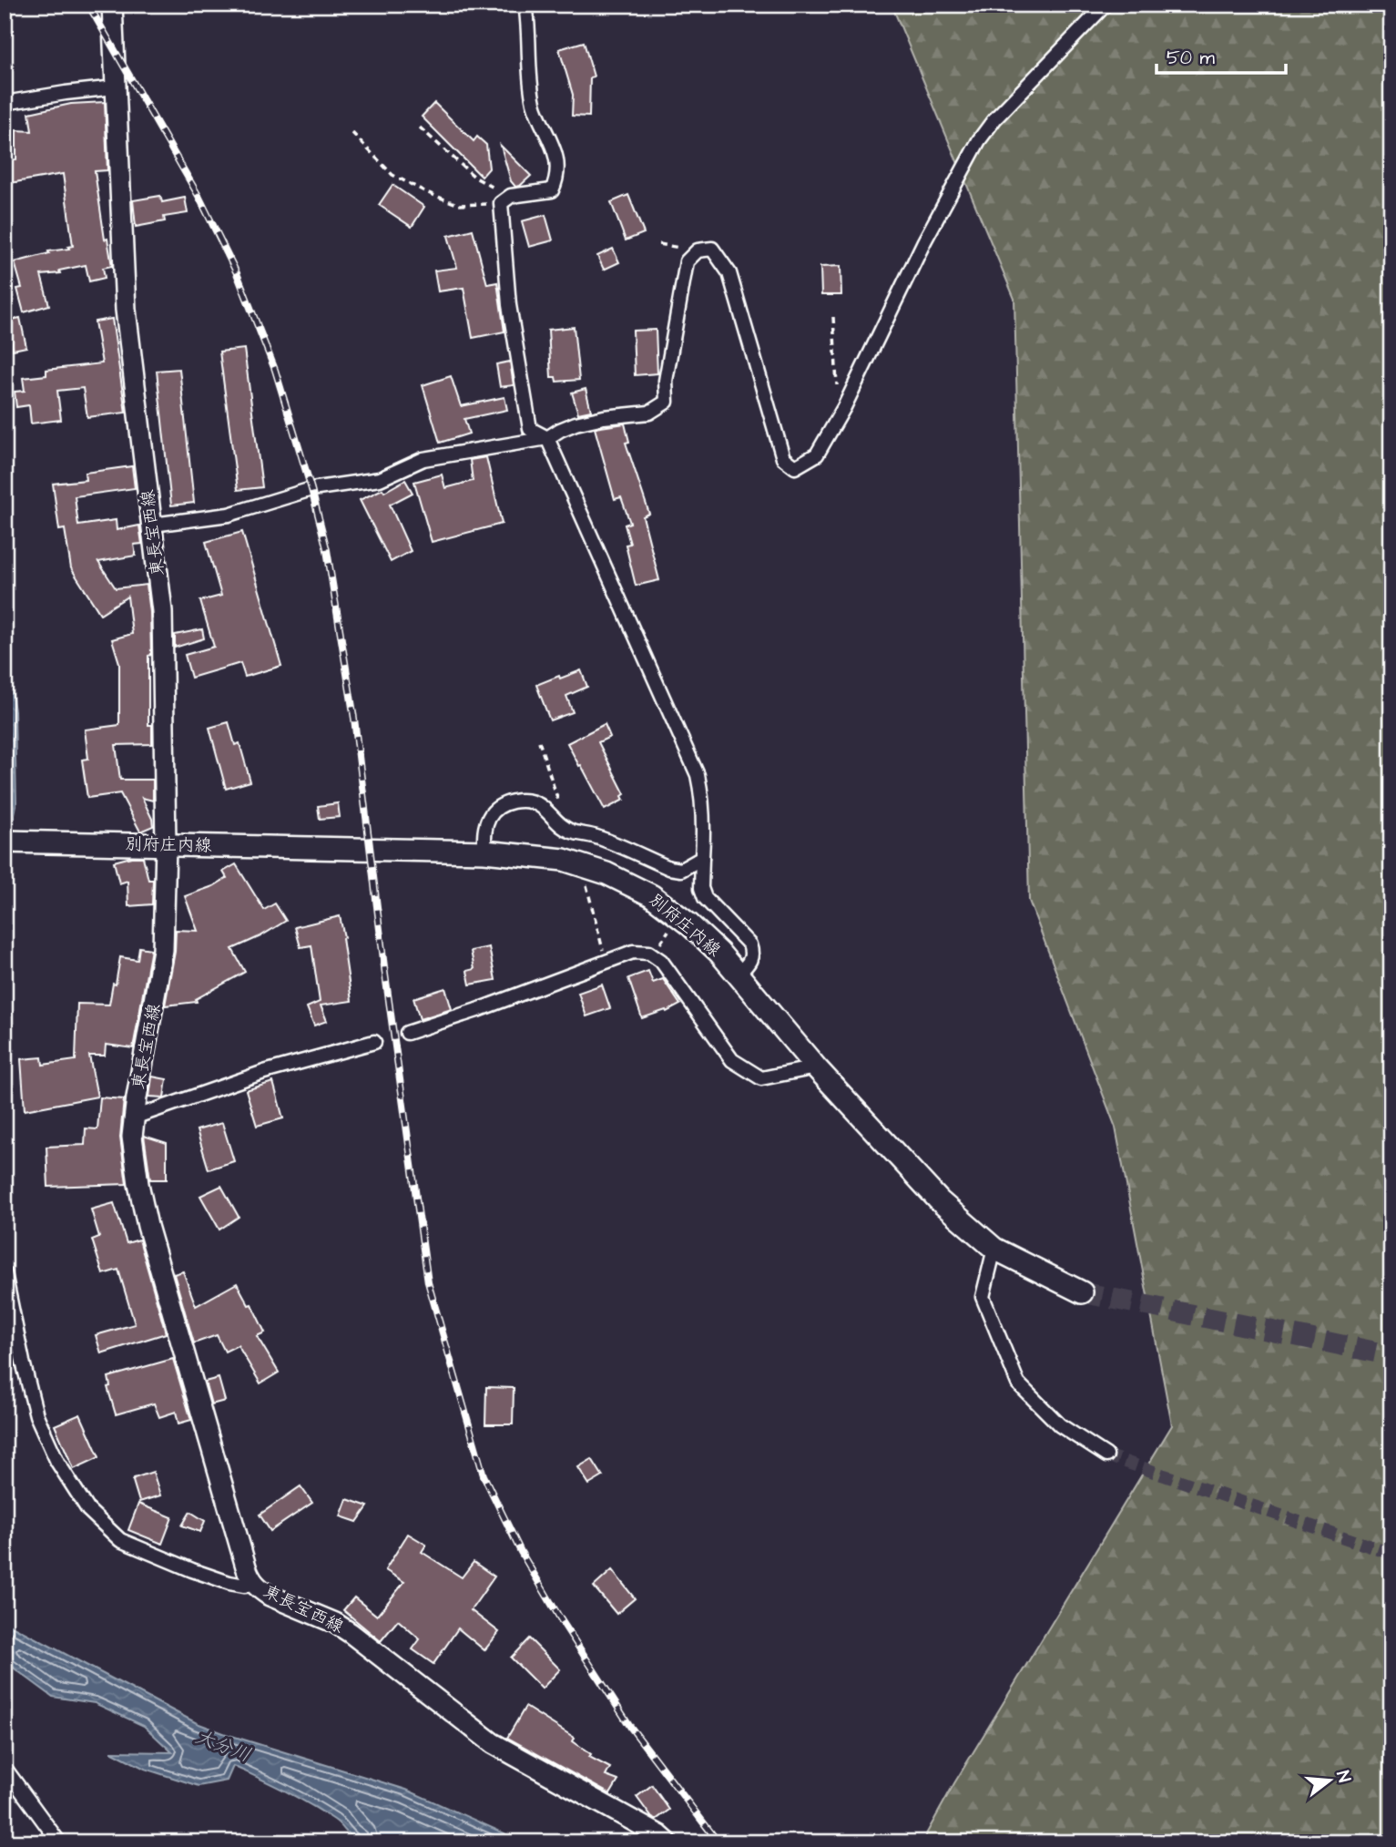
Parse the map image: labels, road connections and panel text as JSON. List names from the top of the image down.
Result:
{
  "streets": {
    "main road": ["東長宝西線", "別府庄内線"]
  },
  "crossings": [
    ["東長宝西線", "別府庄内線"]
  ],
  "water": ["大分川"],
  "scale_bar": "50 m",
  "north": "right"
}
